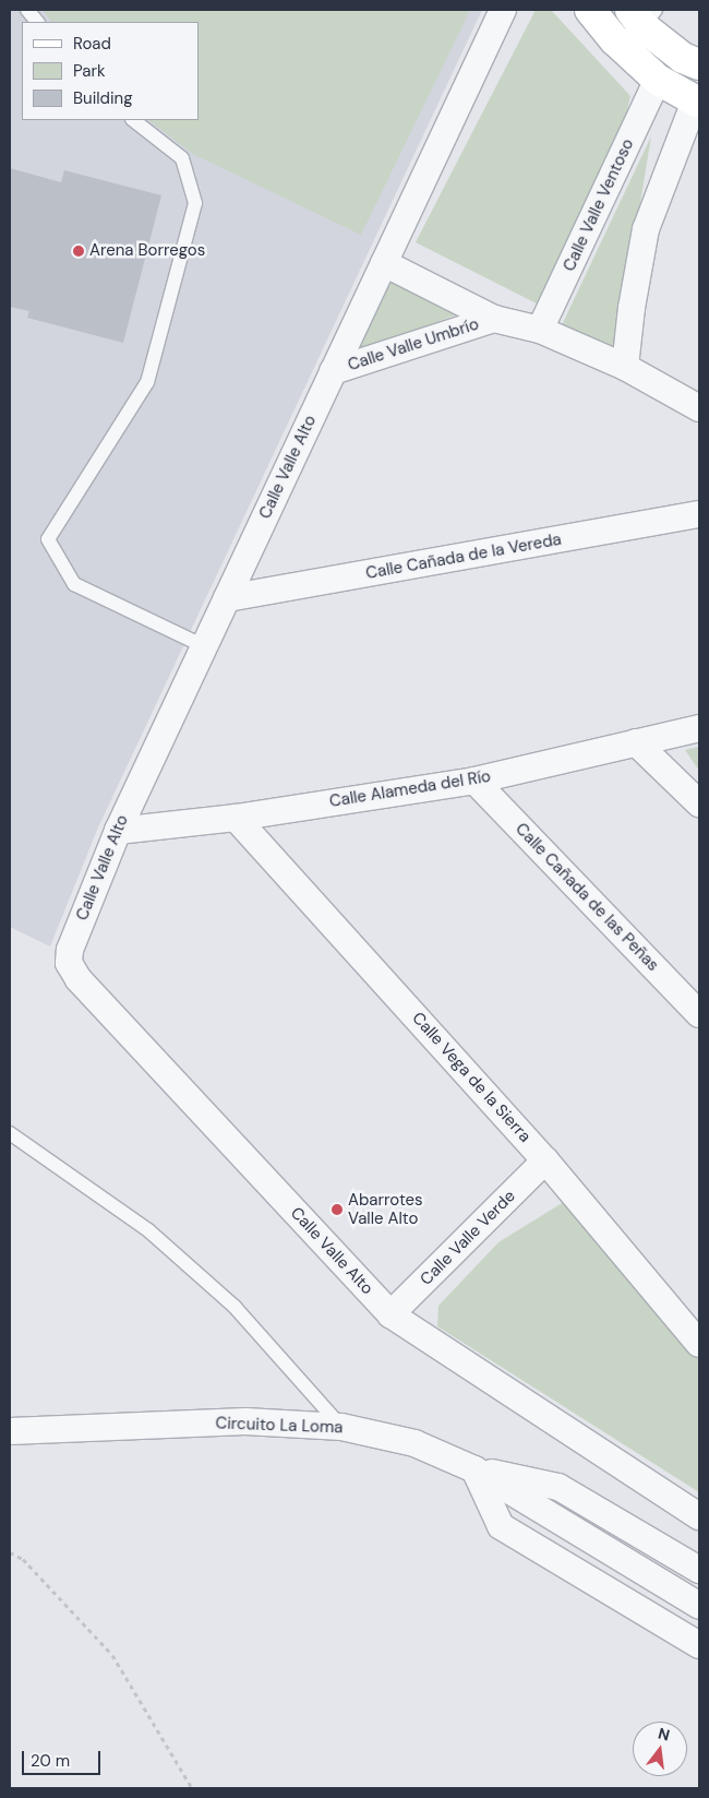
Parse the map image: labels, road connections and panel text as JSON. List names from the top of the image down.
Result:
{
  "streets": {
    "street": [
      "Calle Valle Ventoso",
      "Calle Valle Umbrío",
      "Calle Valle Alto",
      "Calle Cañada de la Vereda",
      "Calle Alameda del Río",
      "Calle Cañada de las Peñas",
      "Calle Vega de la Sierra",
      "Calle Valle Verde",
      "Circuito La Loma"
    ]
  },
  "crossings": [
    ["Calle Valle Ventoso", "Calle Valle Umbrío"],
    ["Calle Valle Umbrío", "Calle Valle Alto"],
    ["Calle Valle Alto", "Calle Cañada de la Vereda"],
    ["Calle Valle Alto", "Calle Alameda del Río"],
    ["Calle Valle Alto", "Calle Valle Verde"],
    ["Calle Alameda del Río", "Calle Cañada de las Peñas"],
    ["Calle Alameda del Río", "Calle Vega de la Sierra"],
    ["Calle Vega de la Sierra", "Calle Valle Verde"]
  ],
  "places": ["Arena Borregos", "Abarrotes Valle Alto"],
  "legend": ["Road", "Park", "Building"],
  "scale_bar": "20 m",
  "north": "top"
}
